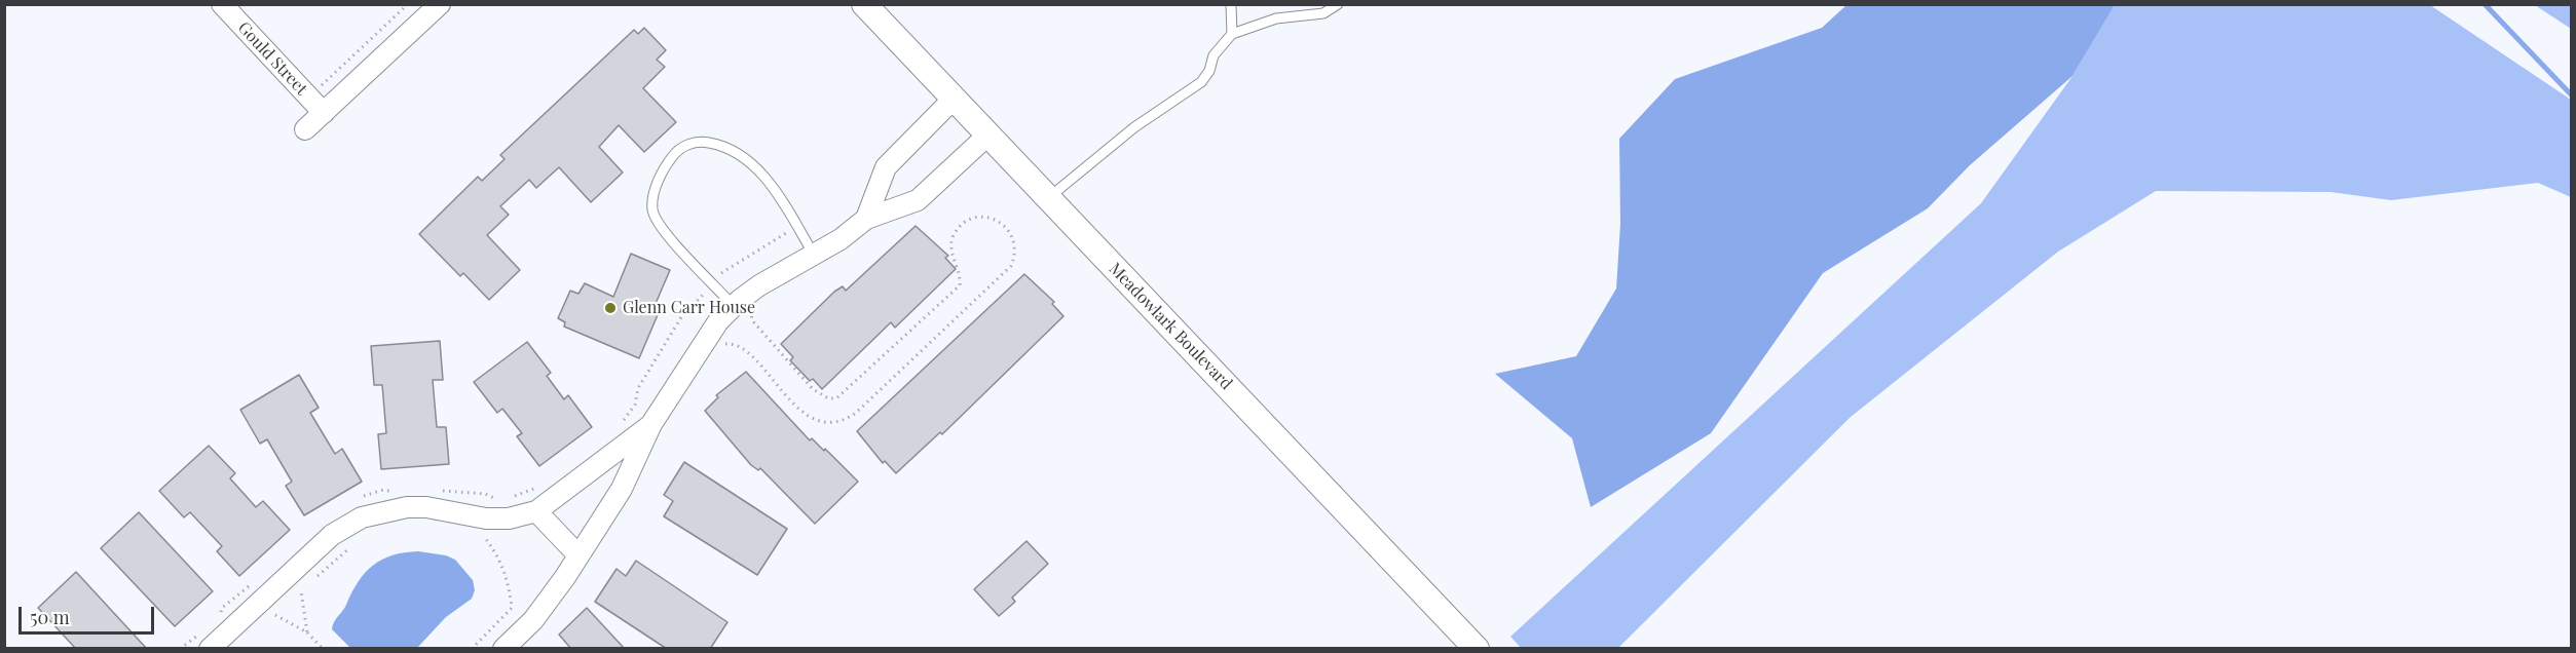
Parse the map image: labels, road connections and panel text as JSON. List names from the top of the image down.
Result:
{
  "streets": {
    "street": ["Gould Street", "Meadowlark Boulevard"]
  },
  "places": ["Glenn Carr House"],
  "scale_bar": "50 m"
}
